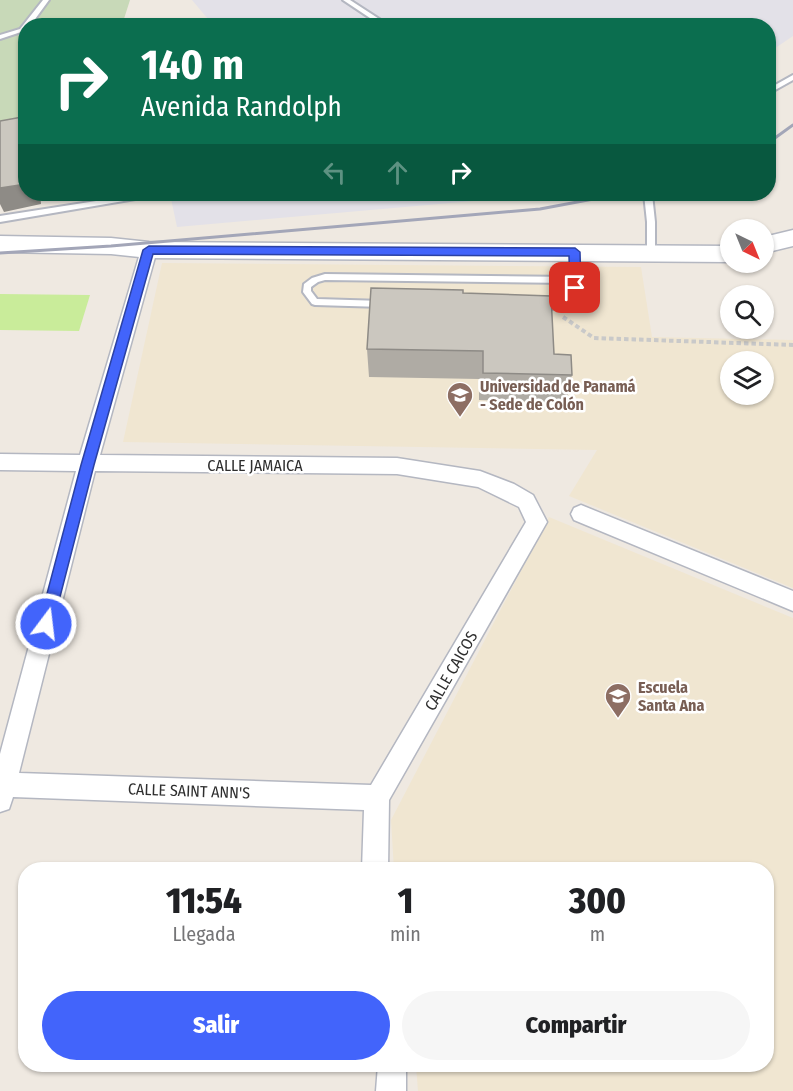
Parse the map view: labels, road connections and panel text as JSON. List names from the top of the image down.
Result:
{
  "streets": {
    "street": ["CALLE JAMAICA", "CALLE CAICOS", "CALLE SAINT ANN'S"]
  },
  "crossings": [
    ["CALLE JAMAICA", "CALLE CAICOS"],
    ["CALLE CAICOS", "CALLE SAINT ANN'S"]
  ],
  "places": {
    "school or university": ["Universidad de Panamá - Sede de Colón", "Escuela Santa Ana"]
  },
  "north": "bottom right",
  "page": {
    "turn": ["140 m", "Avenida Randolph"],
    "eta": [
      "11:54",
      "Llegada",
      "1",
      "min",
      "300",
      "m"
    ],
    "buttons": ["Salir", "Compartir"]
  }
}
